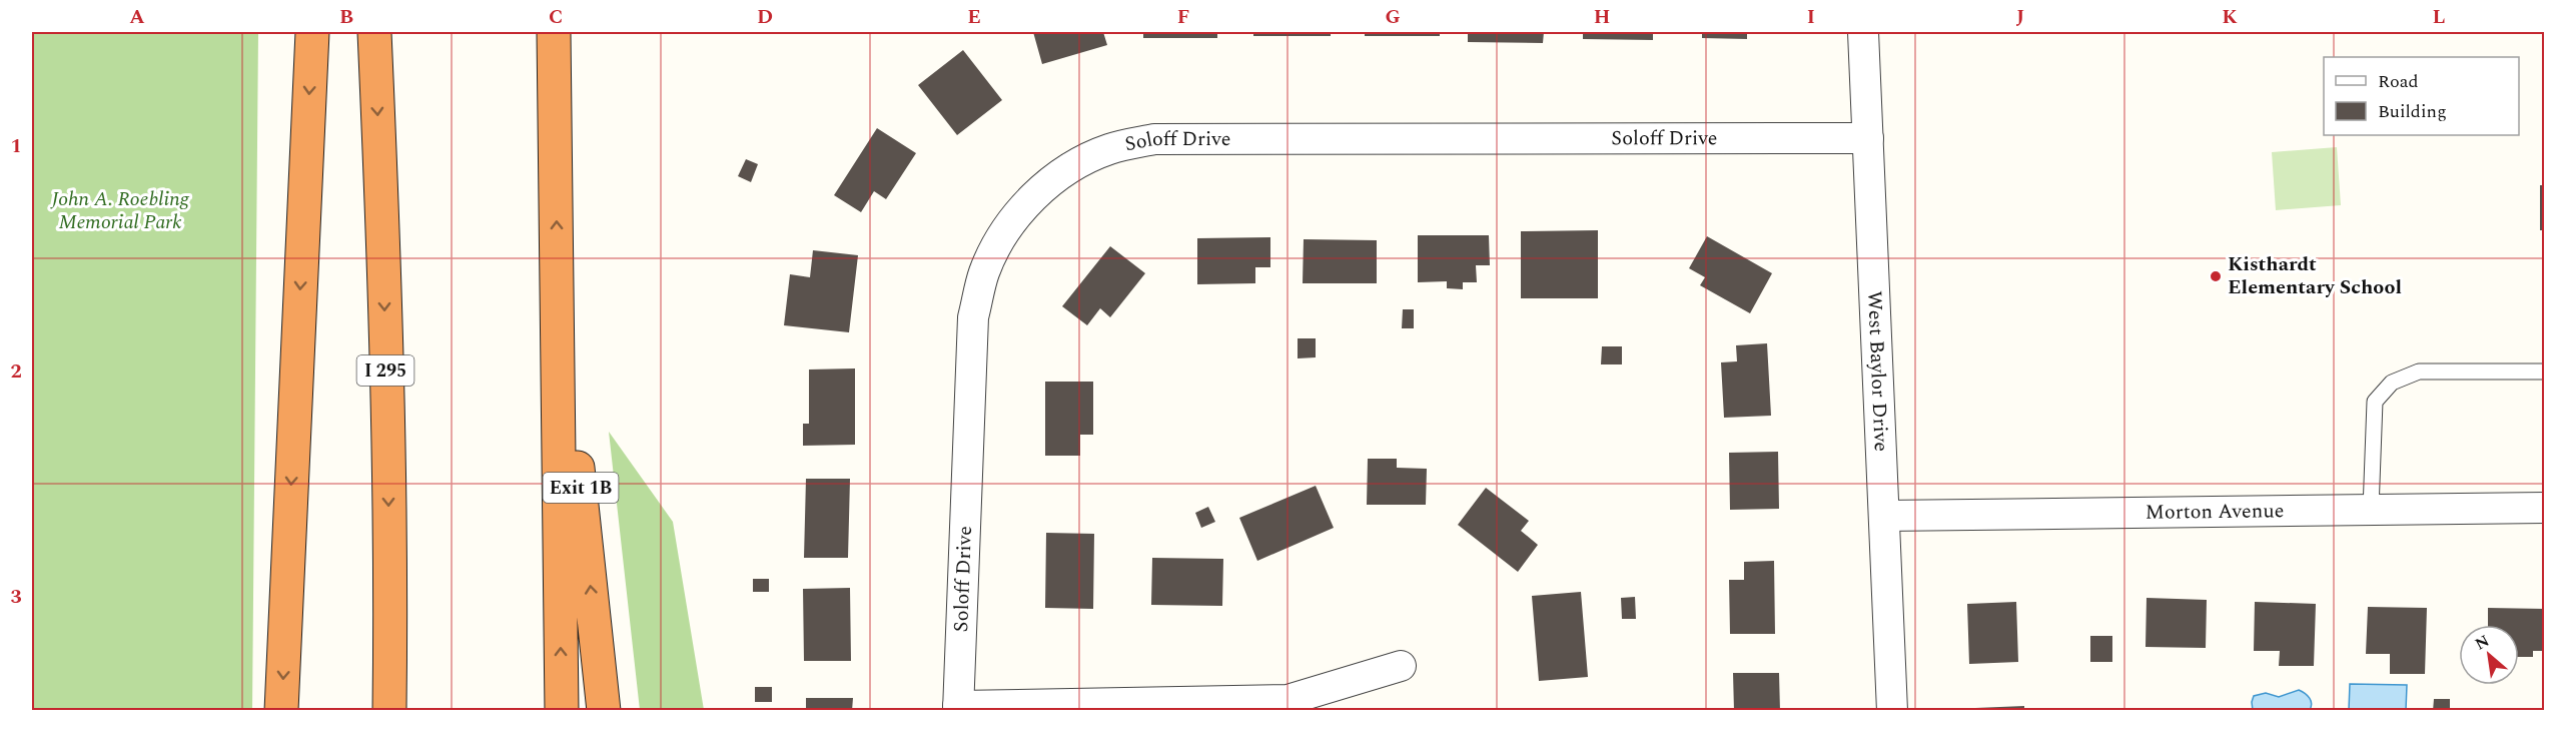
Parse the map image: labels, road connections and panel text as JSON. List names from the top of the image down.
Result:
{
  "streets": {
    "highway": ["I 295", "Exit 1B"],
    "street": ["Soloff Drive", "West Baylor Drive", "Morton Avenue"]
  },
  "crossings": [
    ["Soloff Drive", "West Baylor Drive"],
    ["West Baylor Drive", "Morton Avenue"]
  ],
  "parks": ["John A. Roebling Memorial Park"],
  "places": ["Kisthardt Elementary School"],
  "legend": ["Road", "Building"],
  "north": "top left",
  "grid": {
    "columns": [
      "A",
      "B",
      "C",
      "D",
      "E",
      "F",
      "G",
      "H",
      "I",
      "J",
      "K",
      "L"
    ],
    "rows": ["1", "2", "3"]
  }
}
